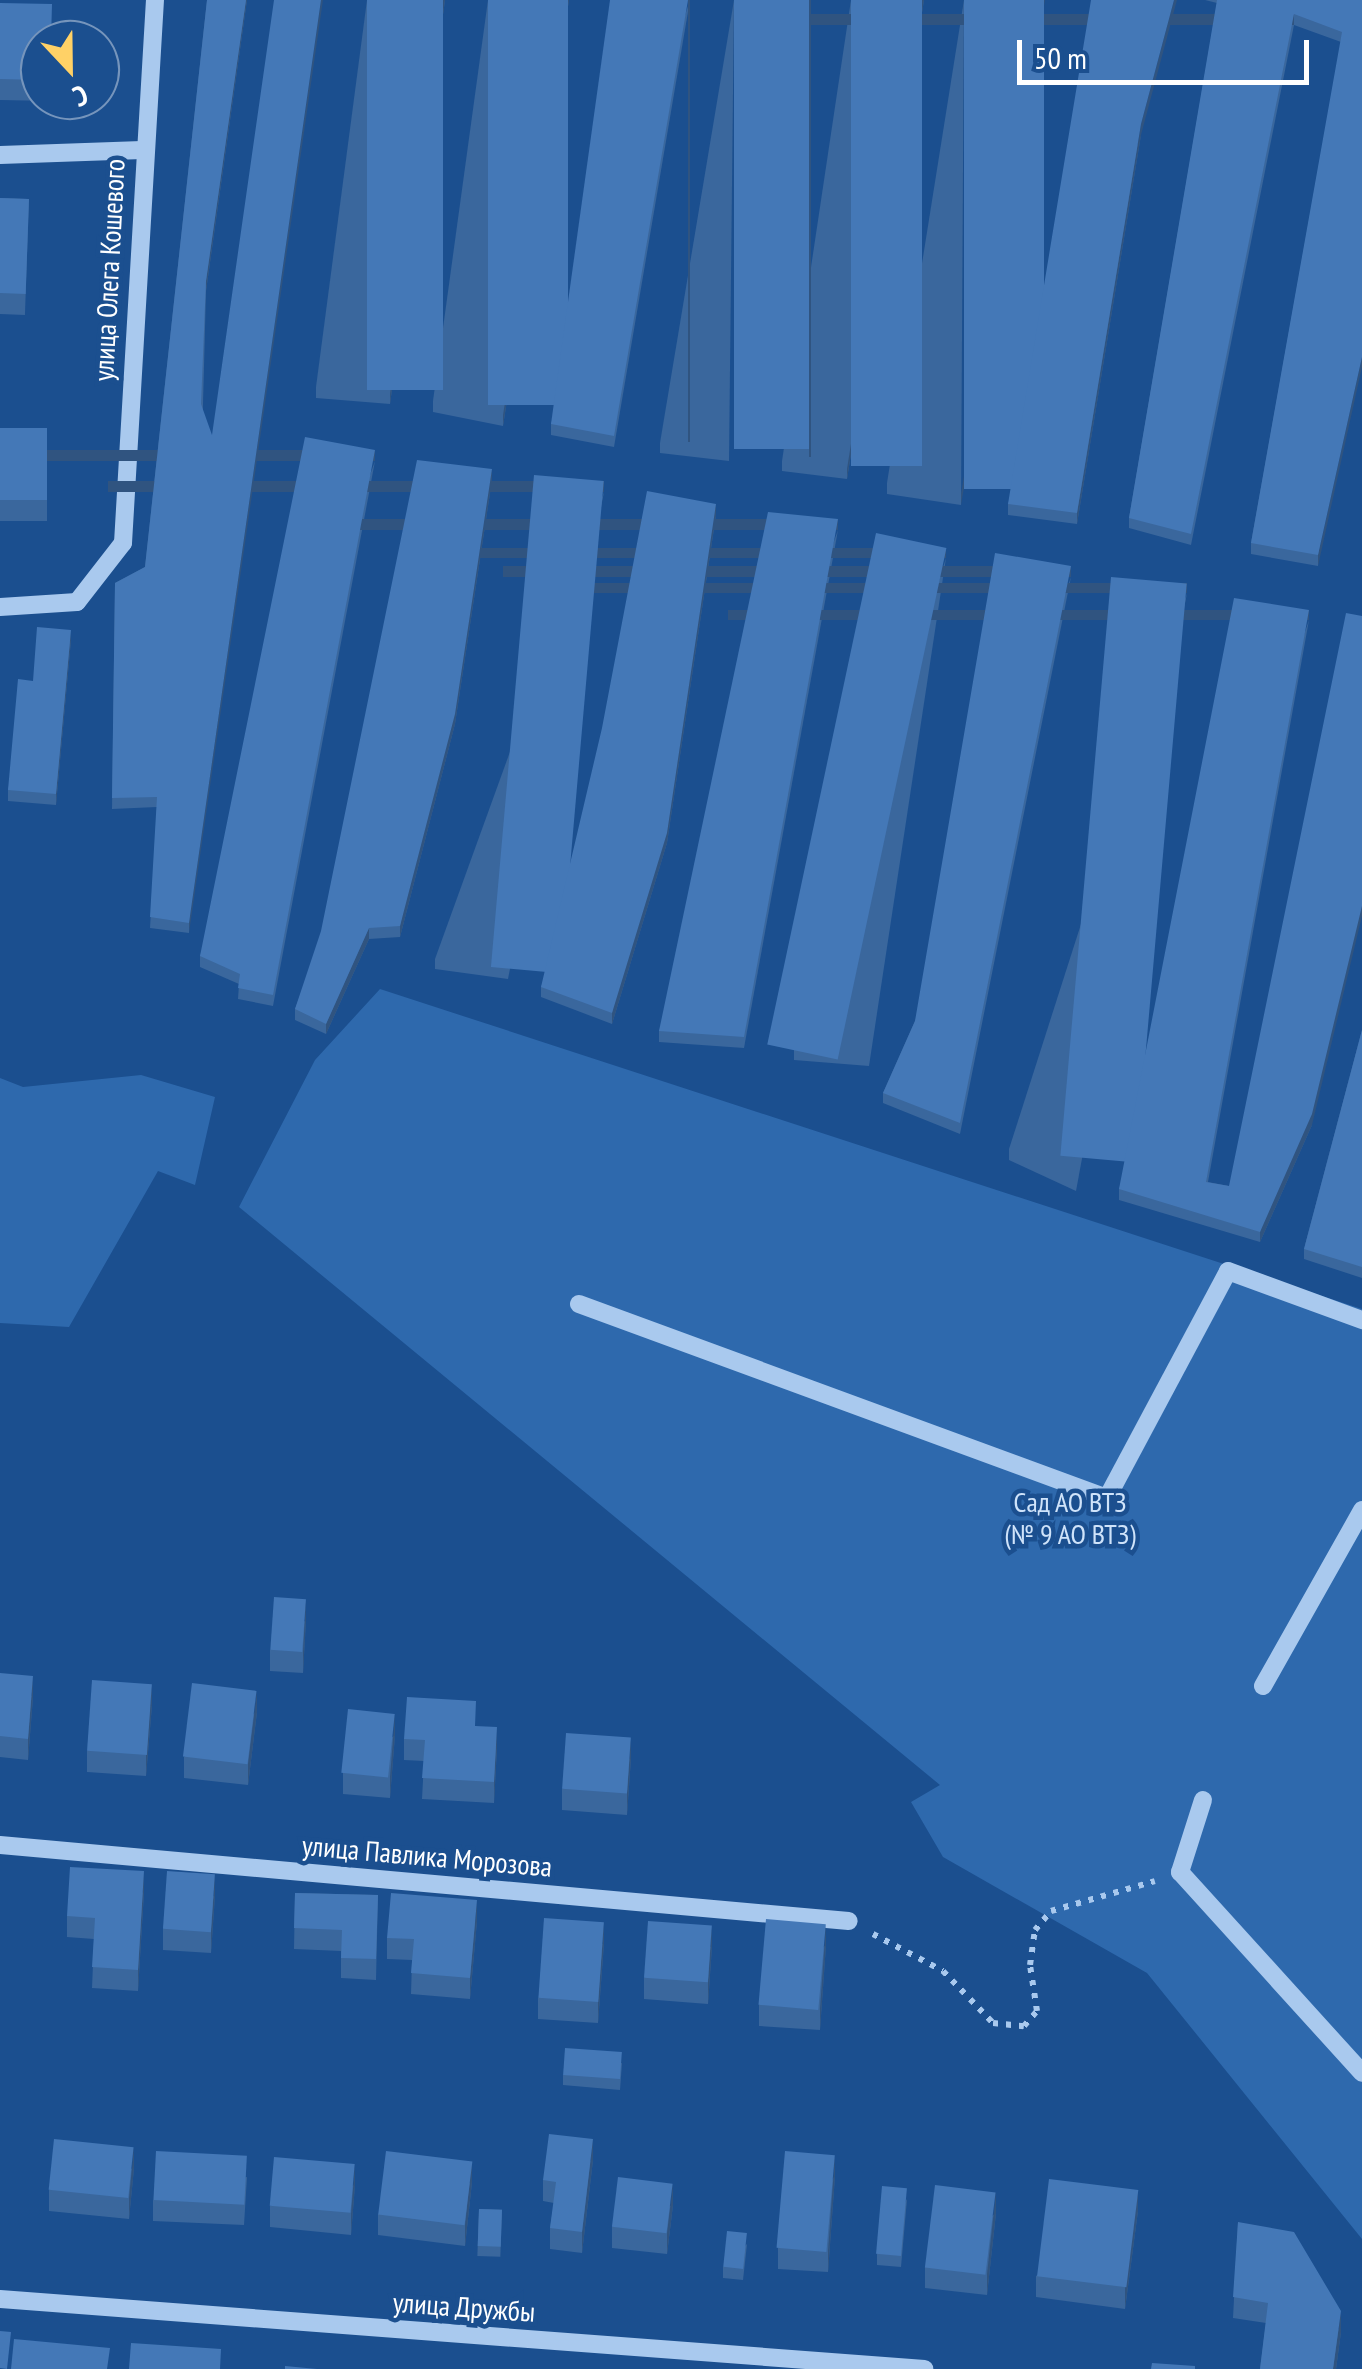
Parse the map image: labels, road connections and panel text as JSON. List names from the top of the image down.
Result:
{
  "streets": {
    "street": ["улица Олега Кошевого", "улица Павлика Морозова", "улица Дружбы"]
  },
  "parks": ["Сад АО ВТЗ (№ 9 АО ВТЗ)"],
  "scale_bar": "50 m",
  "north": "bottom"
}
